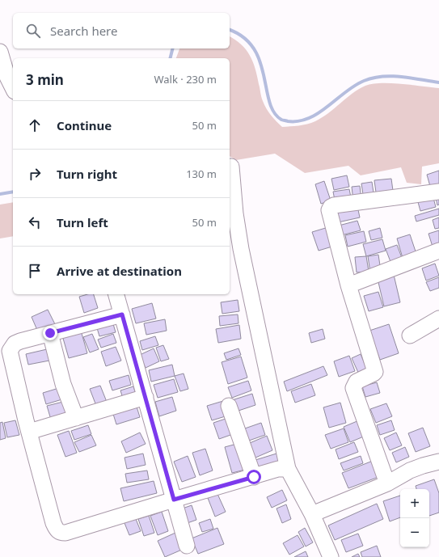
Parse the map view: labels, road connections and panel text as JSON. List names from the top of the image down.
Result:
{
  "page": {
    "search": "Search here",
    "heading": ["3 min", "Walk · 230 m"],
    "list": [
      ["Continue", "50 m"],
      ["Turn right", "130 m"],
      ["Turn left", "50 m"],
      "Arrive at destination"
    ],
    "map_buttons": ["+", "−"]
  }
}
